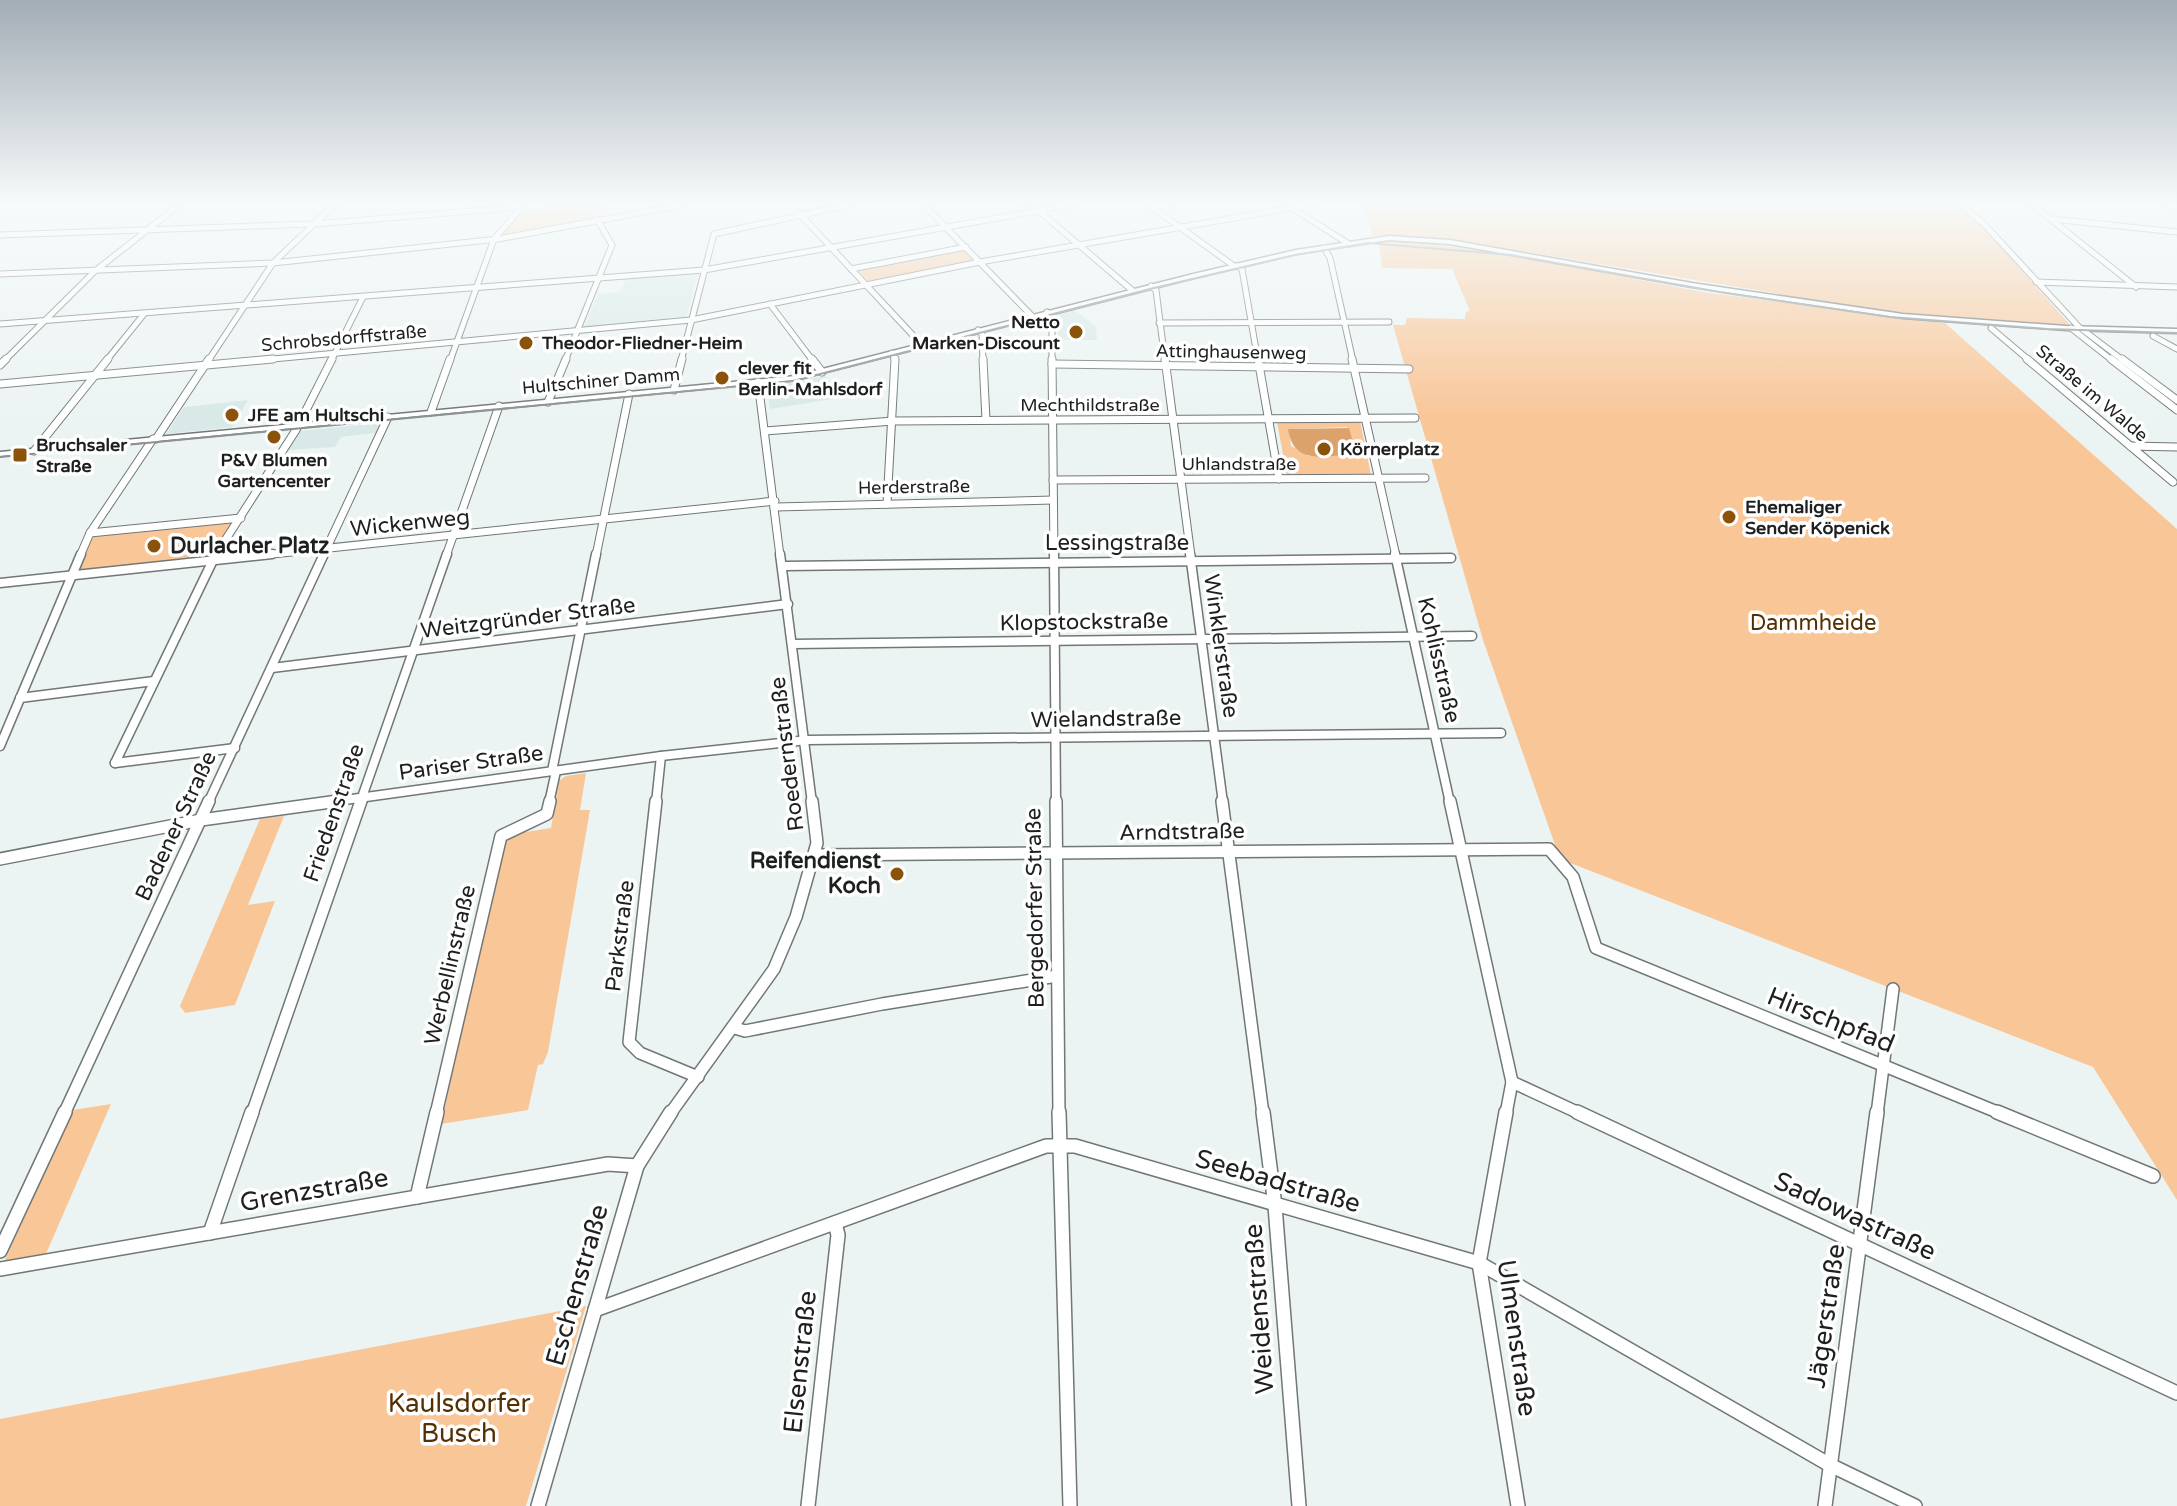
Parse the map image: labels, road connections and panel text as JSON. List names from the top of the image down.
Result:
{
  "streets": {
    "main road": ["Hultschiner Damm"],
    "street": [
      "Schrobsdorffstraße",
      "Attinghausenweg",
      "Straße im Walde",
      "Mechthildstraße",
      "Uhlandstraße",
      "Herderstraße",
      "Wickenweg",
      "Lessingstraße",
      "Weitzgründer Straße",
      "Klopstockstraße",
      "Winklerstraße",
      "Kohlisstraße",
      "Wielandstraße",
      "Roedernstraße",
      "Pariser Straße",
      "Friedenstraße",
      "Badener Straße",
      "Arndtstraße",
      "Bergedorfer Straße",
      "Parkstraße",
      "Werbellinstraße",
      "Hirschpfad",
      "Seebadstraße",
      "Grenzstraße",
      "Sadowastraße",
      "Eschenstraße",
      "Weidenstraße",
      "Jägerstraße",
      "Ulmenstraße",
      "Elsenstraße"
    ]
  },
  "crossings": [
    ["Attinghausenweg", "Winklerstraße"],
    ["Attinghausenweg", "Kohlisstraße"],
    ["Attinghausenweg", "Bergedorfer Straße"],
    ["Hultschiner Damm", "Winklerstraße"],
    ["Hultschiner Damm", "Roedernstraße"],
    ["Hultschiner Damm", "Friedenstraße"],
    ["Hultschiner Damm", "Badener Straße"],
    ["Hultschiner Damm", "Bergedorfer Straße"],
    ["Hultschiner Damm", "Werbellinstraße"],
    ["Mechthildstraße", "Winklerstraße"],
    ["Mechthildstraße", "Kohlisstraße"],
    ["Mechthildstraße", "Roedernstraße"],
    ["Mechthildstraße", "Bergedorfer Straße"],
    ["Uhlandstraße", "Winklerstraße"],
    ["Uhlandstraße", "Kohlisstraße"],
    ["Uhlandstraße", "Bergedorfer Straße"],
    ["Herderstraße", "Wickenweg"],
    ["Herderstraße", "Roedernstraße"],
    ["Herderstraße", "Bergedorfer Straße"],
    ["Wickenweg", "Roedernstraße"],
    ["Wickenweg", "Friedenstraße"],
    ["Wickenweg", "Badener Straße"],
    ["Wickenweg", "Werbellinstraße"],
    ["Lessingstraße", "Winklerstraße"],
    ["Lessingstraße", "Kohlisstraße"],
    ["Lessingstraße", "Roedernstraße"],
    ["Lessingstraße", "Bergedorfer Straße"],
    ["Weitzgründer Straße", "Roedernstraße"],
    ["Weitzgründer Straße", "Friedenstraße"],
    ["Weitzgründer Straße", "Badener Straße"],
    ["Weitzgründer Straße", "Werbellinstraße"],
    ["Klopstockstraße", "Winklerstraße"],
    ["Klopstockstraße", "Kohlisstraße"],
    ["Klopstockstraße", "Roedernstraße"],
    ["Klopstockstraße", "Bergedorfer Straße"],
    ["Winklerstraße", "Wielandstraße"],
    ["Winklerstraße", "Arndtstraße"],
    ["Winklerstraße", "Weidenstraße"],
    ["Kohlisstraße", "Wielandstraße"],
    ["Kohlisstraße", "Arndtstraße"],
    ["Kohlisstraße", "Sadowastraße"],
    ["Kohlisstraße", "Ulmenstraße"],
    ["Wielandstraße", "Roedernstraße"],
    ["Wielandstraße", "Pariser Straße"],
    ["Wielandstraße", "Bergedorfer Straße"],
    ["Roedernstraße", "Pariser Straße"],
    ["Roedernstraße", "Arndtstraße"],
    ["Roedernstraße", "Parkstraße"],
    ["Roedernstraße", "Eschenstraße"],
    ["Pariser Straße", "Friedenstraße"],
    ["Pariser Straße", "Badener Straße"],
    ["Pariser Straße", "Parkstraße"],
    ["Pariser Straße", "Werbellinstraße"],
    ["Friedenstraße", "Grenzstraße"],
    ["Arndtstraße", "Bergedorfer Straße"],
    ["Arndtstraße", "Hirschpfad"],
    ["Bergedorfer Straße", "Seebadstraße"],
    ["Werbellinstraße", "Grenzstraße"],
    ["Hirschpfad", "Jägerstraße"],
    ["Seebadstraße", "Weidenstraße"],
    ["Seebadstraße", "Jägerstraße"],
    ["Seebadstraße", "Ulmenstraße"],
    ["Grenzstraße", "Eschenstraße"],
    ["Sadowastraße", "Jägerstraße"],
    ["Sadowastraße", "Ulmenstraße"]
  ],
  "parks": ["Dammheide", "Kaulsdorfer Busch"],
  "places": {
    "other": [
      "Netto Marken-Discount",
      "Theodor-Fliedner-Heim",
      "clever fit Berlin-Mahlsdorf",
      "JFE am Hultschi",
      "P&V Blumen Gartencenter",
      "Körnerplatz",
      "Ehemaliger Sender Köpenick",
      "Durlacher Platz",
      "Reifendienst Koch"
    ],
    "transit": ["Bruchsaler Straße"]
  }
}
